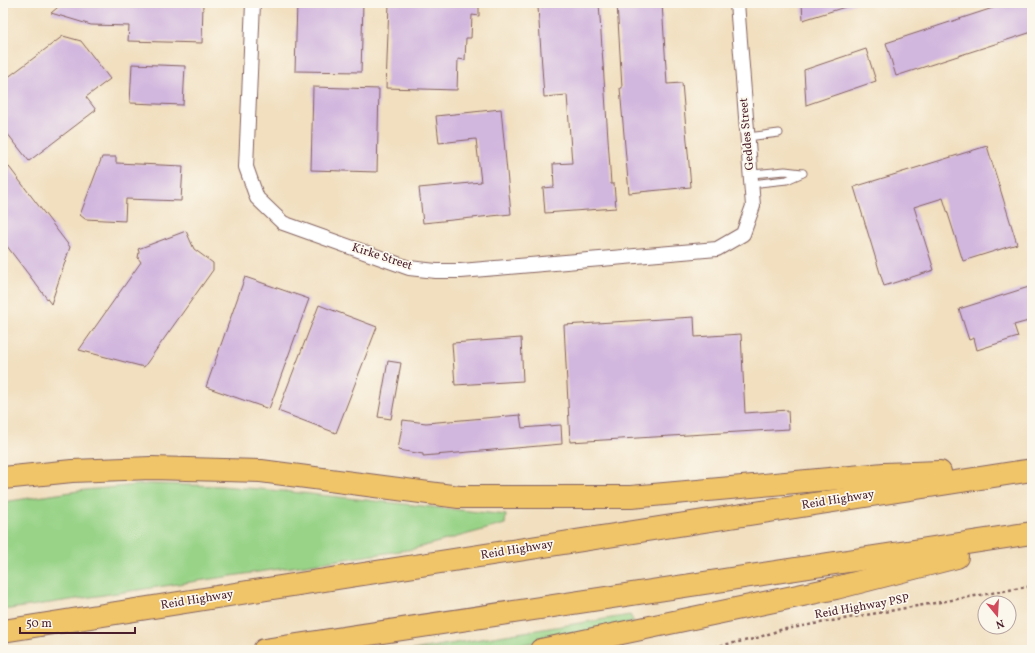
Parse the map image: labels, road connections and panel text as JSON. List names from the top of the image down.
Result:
{
  "streets": {
    "highway": ["Reid Highway"],
    "street": ["Geddes Street", "Kirke Street"],
    "path": ["Reid Highway PSP"]
  },
  "crossings": [
    ["Geddes Street", "Kirke Street"]
  ],
  "scale_bar": "50 m",
  "north": "bottom"
}
